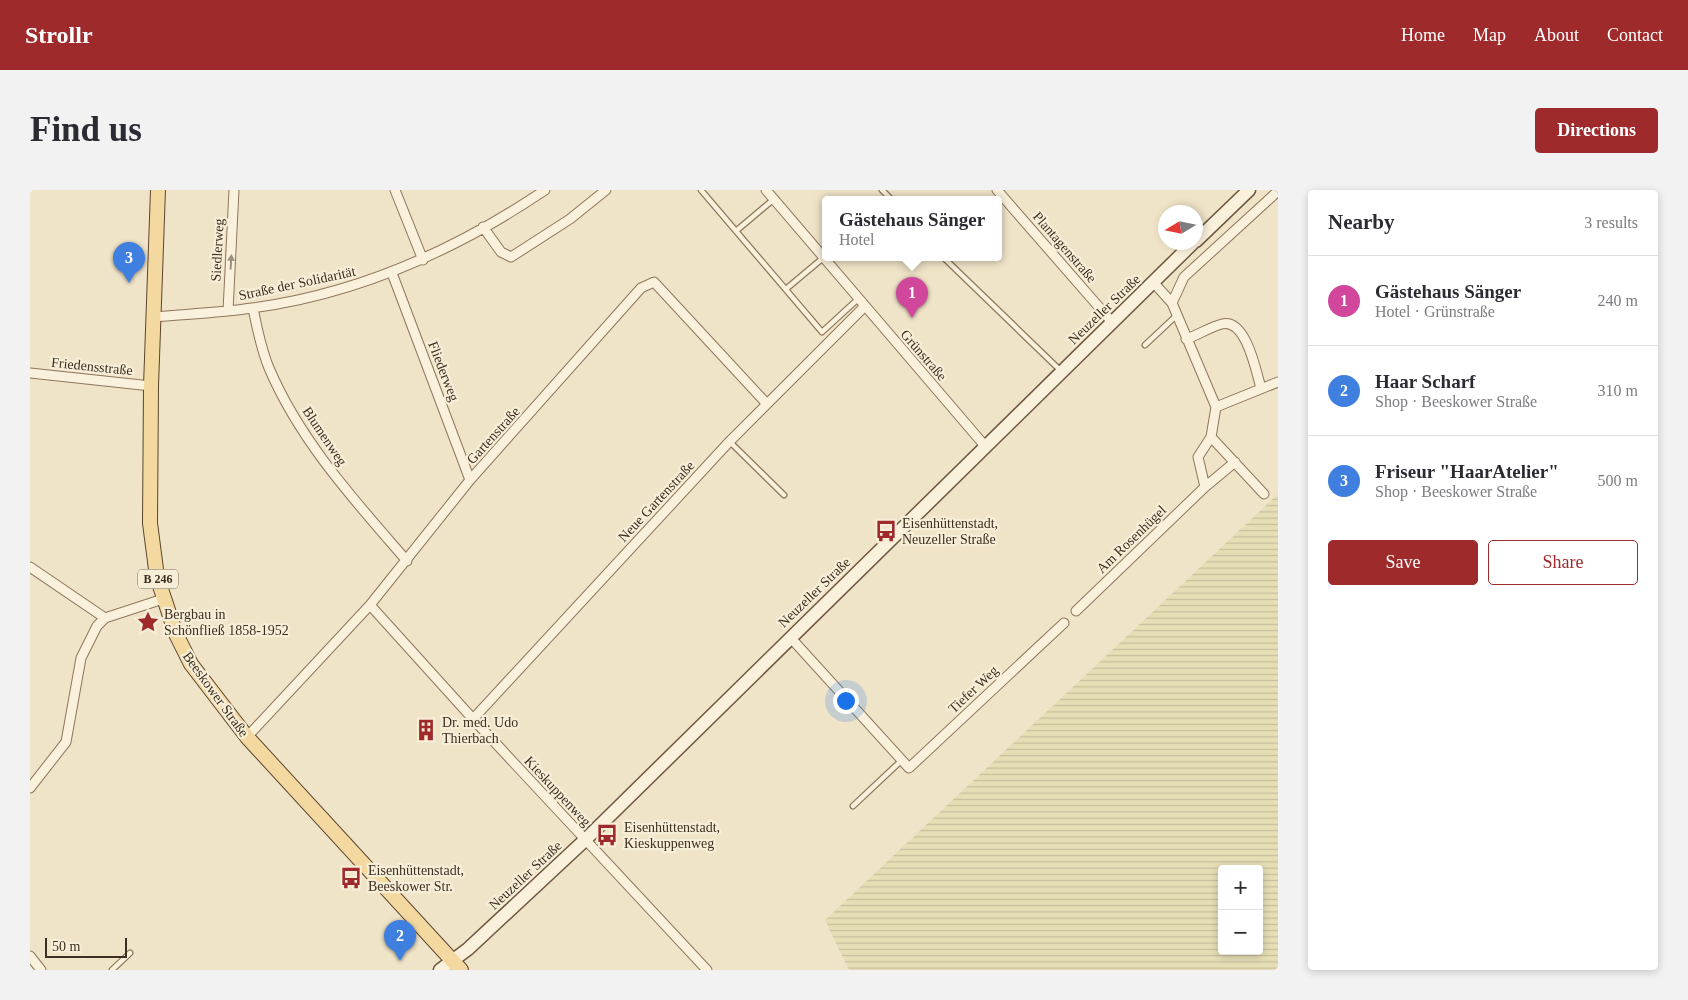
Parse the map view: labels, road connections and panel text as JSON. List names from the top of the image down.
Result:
{
  "streets": {
    "main road": ["Neuzeller Straße", "B 246", "Beeskower Straße"],
    "street": [
      "Plantagenstraße",
      "Siedlerweg",
      "Straße der Solidarität",
      "Grünstraße",
      "Friedensstraße",
      "Fliederweg",
      "Gartenstraße",
      "Blumenweg",
      "Neue Gartenstraße",
      "Am Rosenhügel",
      "Tiefer Weg",
      "Kieskuppenweg"
    ]
  },
  "crossings": [
    ["Plantagenstraße", "Neuzeller Straße"],
    ["Siedlerweg", "Straße der Solidarität"],
    ["Straße der Solidarität", "Fliederweg"],
    ["Straße der Solidarität", "Blumenweg"],
    ["Straße der Solidarität", "Beeskower Straße"],
    ["Neuzeller Straße", "Grünstraße"],
    ["Neuzeller Straße", "Beeskower Straße"],
    ["Neuzeller Straße", "Kieskuppenweg"],
    ["Grünstraße", "Neue Gartenstraße"],
    ["Friedensstraße", "Beeskower Straße"],
    ["Fliederweg", "Gartenstraße"],
    ["Gartenstraße", "Blumenweg"],
    ["Gartenstraße", "Neue Gartenstraße"],
    ["Gartenstraße", "Beeskower Straße"],
    ["Gartenstraße", "Kieskuppenweg"],
    ["Neue Gartenstraße", "Kieskuppenweg"]
  ],
  "one_way": ["Siedlerweg"],
  "places": {
    "bus stop": ["Eisenhüttenstadt, Neuzeller Straße", "Eisenhüttenstadt, Kieskuppenweg", "Eisenhüttenstadt, Beeskower Str."],
    "place": ["Bergbau in Schönfließ 1858-1952"],
    "building": ["Dr. med. Udo Thierbach"]
  },
  "scale_bar": "50 m",
  "north": "left",
  "page": {
    "header": "Strollr",
    "nav": [
      "Home",
      "Map",
      "About",
      "Contact"
    ],
    "buttons": [
      "Directions",
      ["Save", "Share"]
    ],
    "title": "Find us",
    "heading": ["Nearby", "3 results"],
    "popup": ["Gästehaus Sänger", "Hotel"],
    "pins": ["3", "1", "2"],
    "list": [
      {
        "mark": "1",
        "name": "Gästehaus Sänger",
        "note": "Hotel · Grünstraße",
        "value": "240 m"
      },
      {
        "mark": "2",
        "name": "Haar Scharf",
        "note": "Shop · Beeskower Straße",
        "value": "310 m"
      },
      {
        "mark": "3",
        "name": "Friseur \"HaarAtelier\"",
        "note": "Shop · Beeskower Straße",
        "value": "500 m"
      }
    ],
    "map_buttons": ["+", "−"],
    "scale": "50 m"
  }
}
